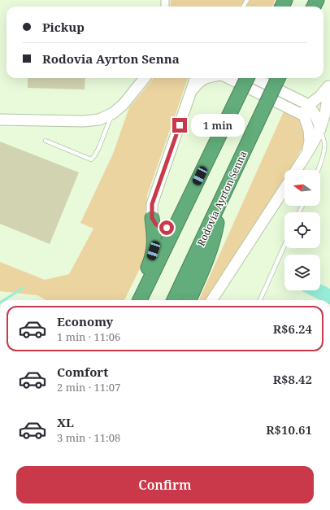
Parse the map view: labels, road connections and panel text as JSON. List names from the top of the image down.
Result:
{
  "streets": {
    "highway": ["Rodovia Ayrton Senna"]
  },
  "north": "left",
  "page": {
    "banner": ["Pickup", "Rodovia Ayrton Senna"],
    "bubble": "1 min",
    "list": [
      {
        "name": "Economy",
        "note": "1 min · 11:06",
        "value": "R$6.24"
      },
      {
        "name": "Comfort",
        "note": "2 min · 11:07",
        "value": "R$8.42"
      },
      {
        "name": "XL",
        "note": "3 min · 11:08",
        "value": "R$10.61"
      }
    ],
    "buttons": "Confirm"
  }
}
